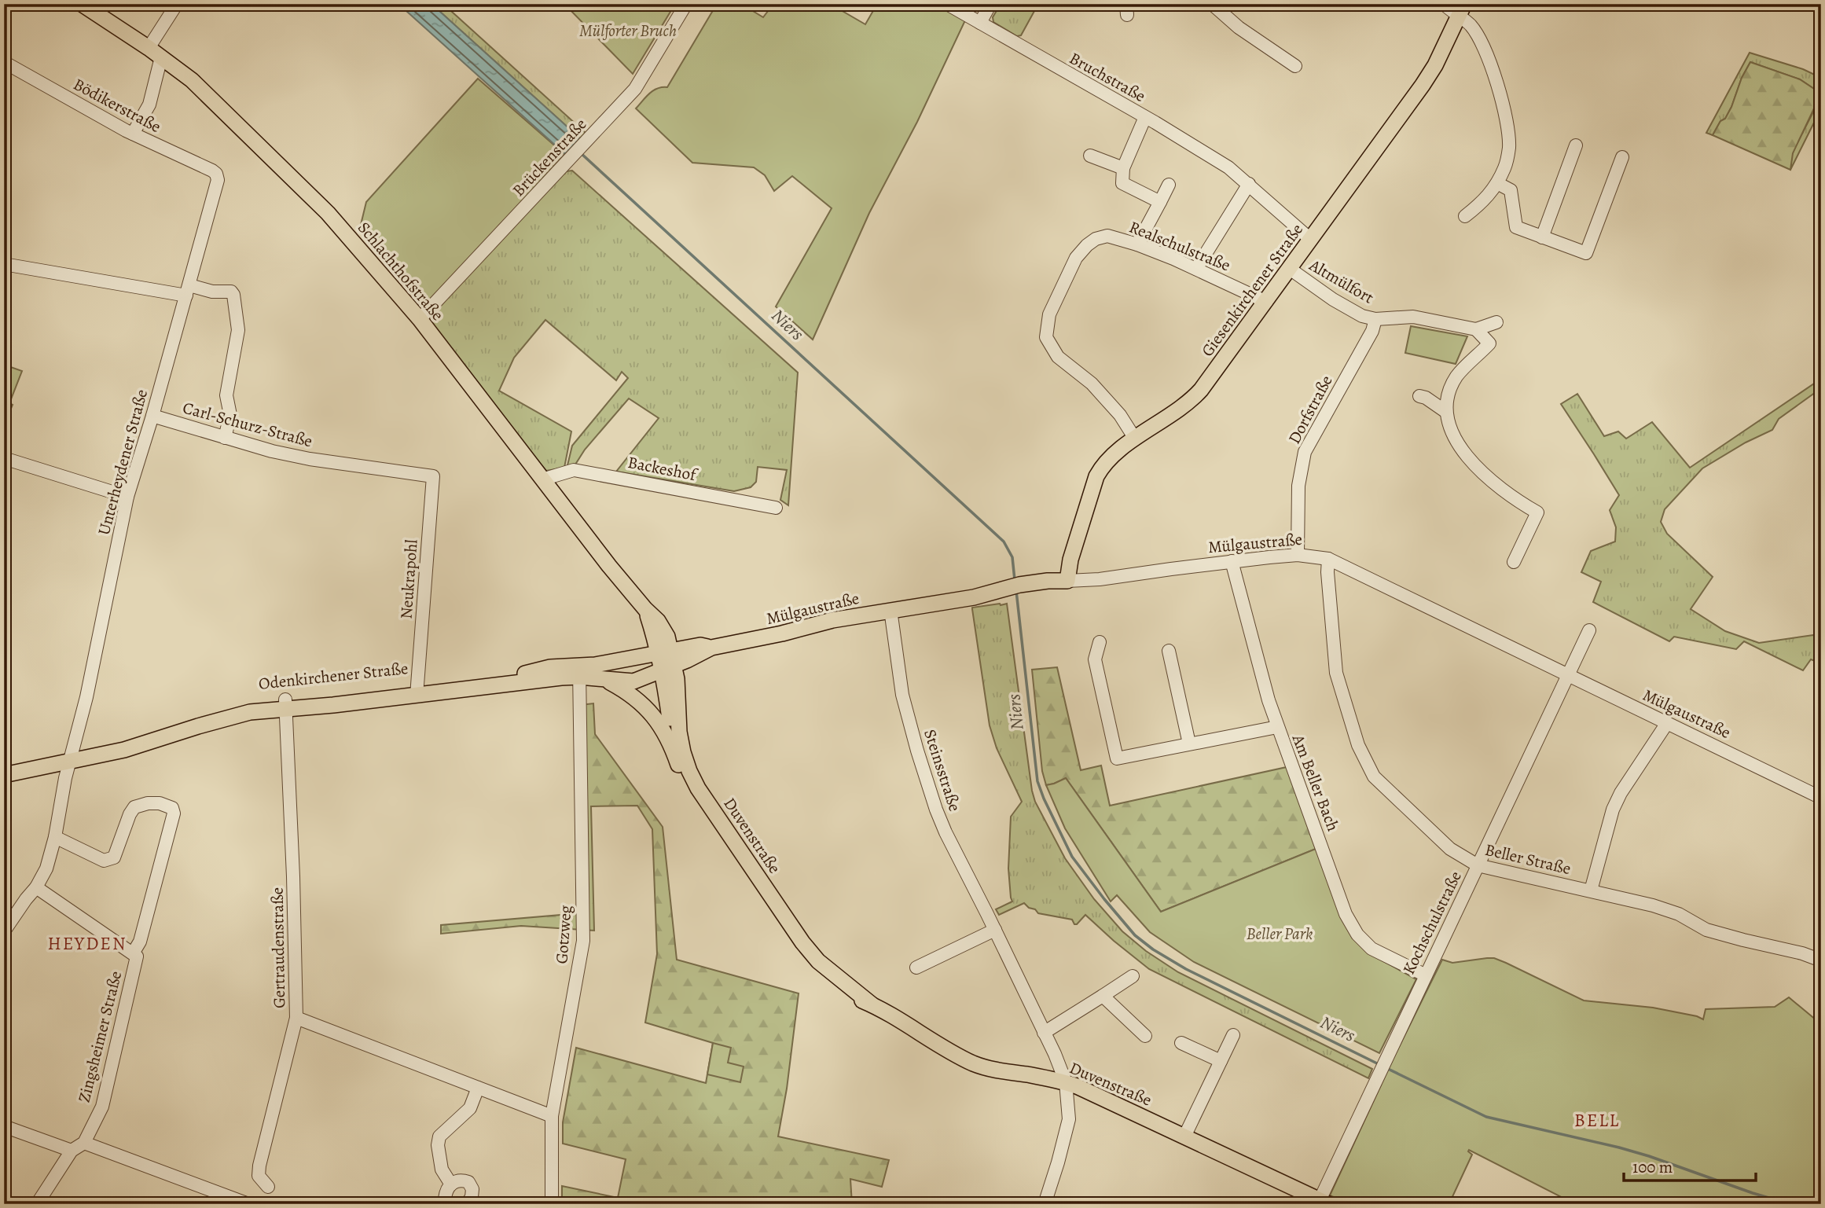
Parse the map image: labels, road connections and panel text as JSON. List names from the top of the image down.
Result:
{
  "streets": {
    "main road": [
      "Schlachthofstraße",
      "Giesenkirchener Straße",
      "Mülgaustraße",
      "Odenkirchener Straße",
      "Duvenstraße"
    ],
    "street": [
      "Bruchstraße",
      "Bödikerstraße",
      "Brückenstraße",
      "Realschulstraße",
      "Altmülfort",
      "Dorfstraße",
      "Carl-Schurz-Straße",
      "Unterheydener Straße",
      "Backeshof",
      "Neukrapohl",
      "Steinsstraße",
      "Am Beller Bach",
      "Beller Straße",
      "Kochschulstraße",
      "Gotzweg",
      "Gertraudenstraße",
      "Zingsheimer Straße"
    ]
  },
  "crossings": [
    ["Bruchstraße", "Giesenkirchener Straße"],
    ["Bödikerstraße", "Unterheydener Straße"],
    ["Brückenstraße", "Schlachthofstraße"],
    ["Realschulstraße", "Giesenkirchener Straße"],
    ["Schlachthofstraße", "Backeshof"],
    ["Schlachthofstraße", "Mülgaustraße"],
    ["Schlachthofstraße", "Odenkirchener Straße"],
    ["Schlachthofstraße", "Duvenstraße"],
    ["Altmülfort", "Giesenkirchener Straße"],
    ["Altmülfort", "Dorfstraße"],
    ["Giesenkirchener Straße", "Mülgaustraße"],
    ["Dorfstraße", "Mülgaustraße"],
    ["Carl-Schurz-Straße", "Unterheydener Straße"],
    ["Carl-Schurz-Straße", "Neukrapohl"],
    ["Unterheydener Straße", "Odenkirchener Straße"],
    ["Unterheydener Straße", "Zingsheimer Straße"],
    ["Mülgaustraße", "Odenkirchener Straße"],
    ["Mülgaustraße", "Steinsstraße"],
    ["Mülgaustraße", "Am Beller Bach"],
    ["Mülgaustraße", "Duvenstraße"],
    ["Mülgaustraße", "Beller Straße"],
    ["Mülgaustraße", "Kochschulstraße"],
    ["Neukrapohl", "Odenkirchener Straße"],
    ["Odenkirchener Straße", "Duvenstraße"],
    ["Odenkirchener Straße", "Gotzweg"],
    ["Odenkirchener Straße", "Gertraudenstraße"],
    ["Steinsstraße", "Duvenstraße"],
    ["Am Beller Bach", "Kochschulstraße"],
    ["Duvenstraße", "Kochschulstraße"],
    ["Beller Straße", "Kochschulstraße"]
  ],
  "districts": ["HEYDEN", "BELL"],
  "water": ["Niers"],
  "parks": ["Mülforter Bruch", "Beller Park"],
  "scale_bar": "100 m"
}
